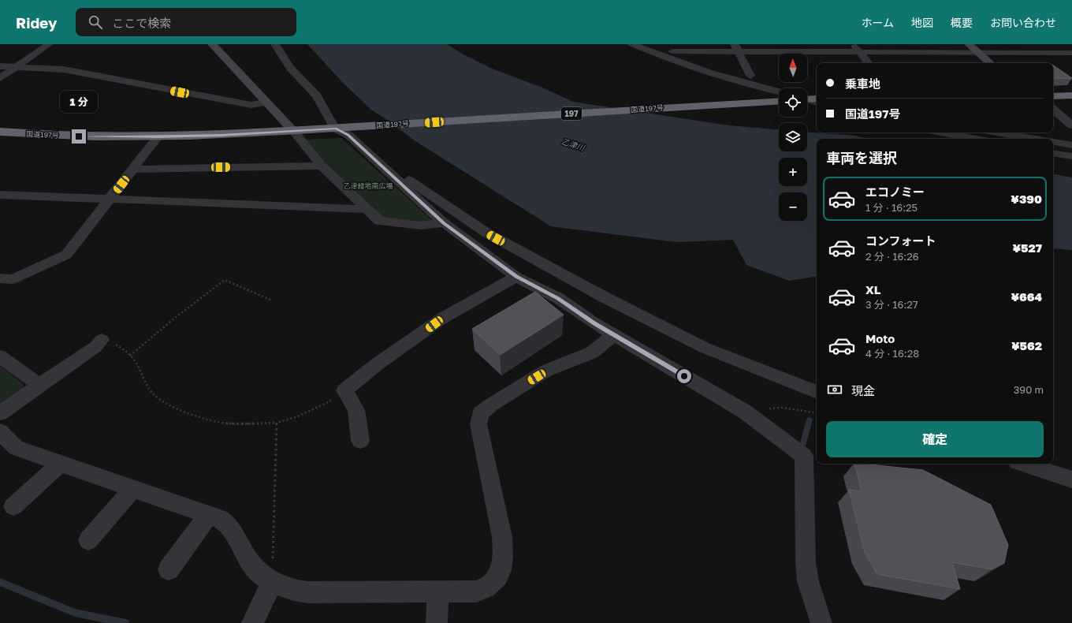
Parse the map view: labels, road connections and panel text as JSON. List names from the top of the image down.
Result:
{
  "streets": {
    "highway": ["国道197号", "197"]
  },
  "water": ["乙津川"],
  "parks": ["乙津緑地南広場"],
  "north": "top",
  "page": {
    "header": "Ridey",
    "search": "ここで検索",
    "nav": [
      "ホーム",
      "地図",
      "概要",
      "お問い合わせ"
    ],
    "map_buttons": ["+", "−"],
    "banner": ["乗車地", "国道197号"],
    "bubble": "1 分",
    "heading": "車両を選択",
    "list": [
      {
        "name": "エコノミー",
        "note": "1 分 · 16:25",
        "value": "¥390"
      },
      {
        "name": "コンフォート",
        "note": "2 分 · 16:26",
        "value": "¥527"
      },
      {
        "name": "XL",
        "note": "3 分 · 16:27",
        "value": "¥664"
      },
      {
        "name": "Moto",
        "note": "4 分 · 16:28",
        "value": "¥562"
      }
    ],
    "pay": ["現金", "390 m"],
    "buttons": "確定"
  }
}
